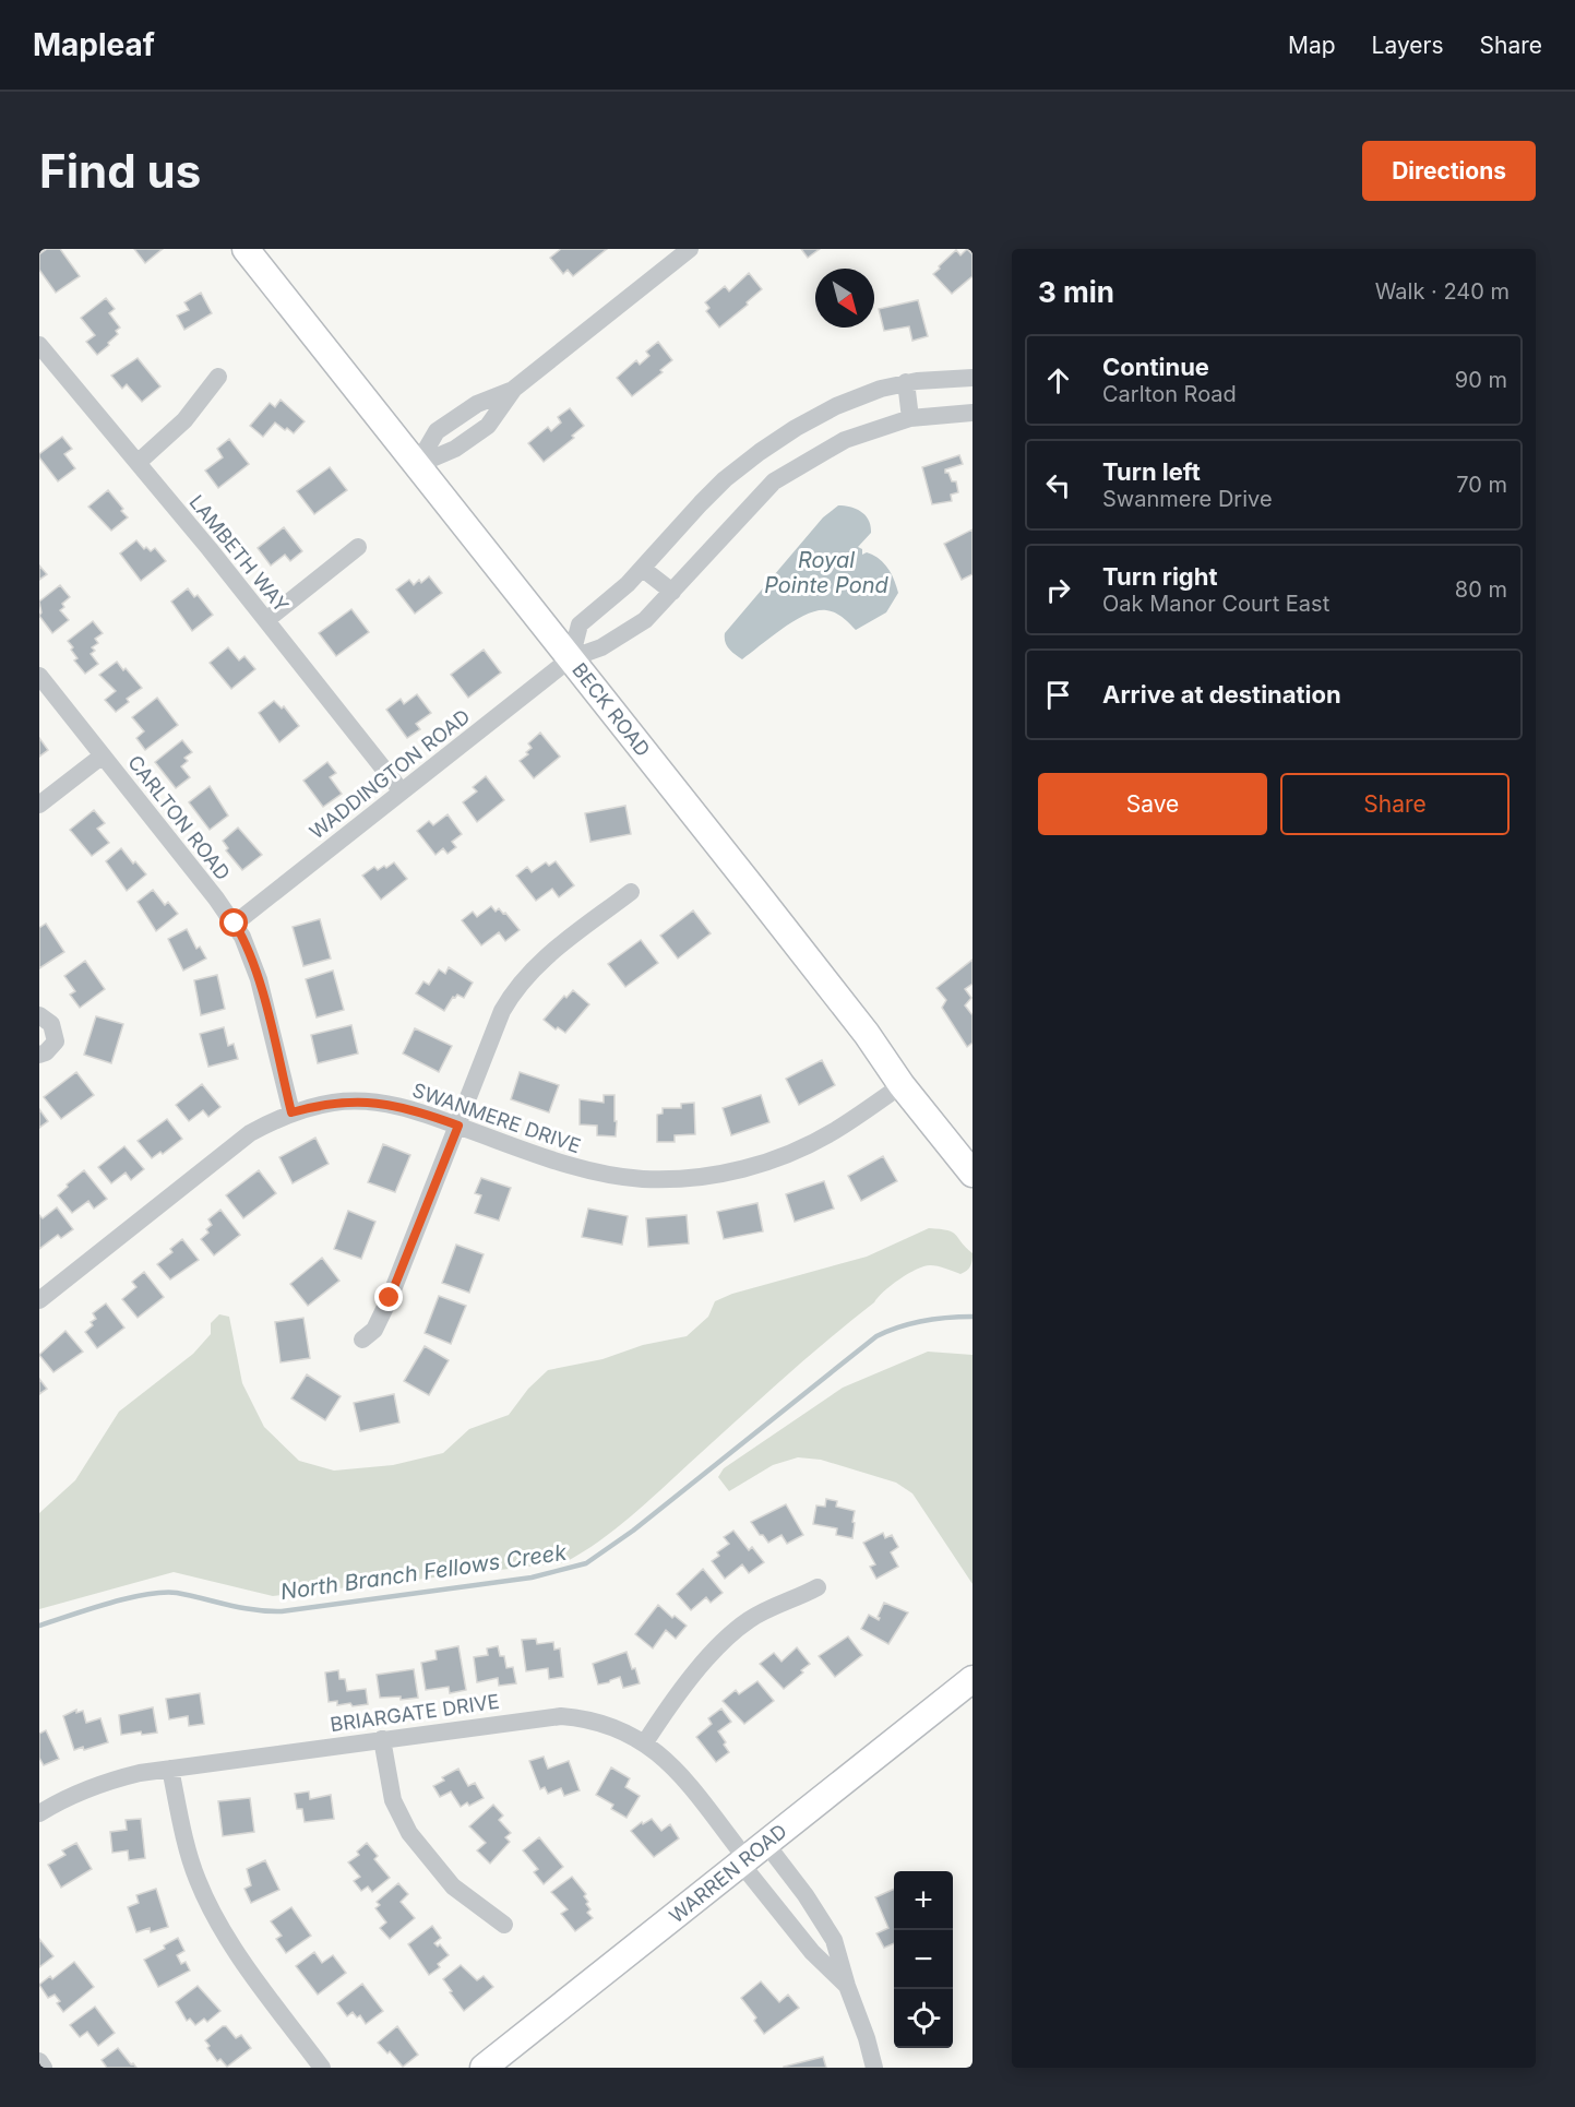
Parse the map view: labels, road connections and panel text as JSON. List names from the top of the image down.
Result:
{
  "streets": {
    "main road": ["BECK ROAD", "WARREN ROAD"],
    "street": [
      "LAMBETH WAY",
      "WADDINGTON ROAD",
      "CARLTON ROAD",
      "SWANMERE DRIVE",
      "BRIARGATE DRIVE"
    ]
  },
  "crossings": [
    ["LAMBETH WAY", "WADDINGTON ROAD"],
    ["BECK ROAD", "WADDINGTON ROAD"],
    ["BECK ROAD", "SWANMERE DRIVE"],
    ["WADDINGTON ROAD", "CARLTON ROAD"],
    ["CARLTON ROAD", "SWANMERE DRIVE"],
    ["BRIARGATE DRIVE", "WARREN ROAD"]
  ],
  "water": ["Royal Pointe Pond", "North Branch Fellows Creek"],
  "north": "bottom right",
  "page": {
    "header": "Mapleaf",
    "nav": ["Map", "Layers", "Share"],
    "buttons": [
      "Directions",
      ["Save", "Share"]
    ],
    "title": "Find us",
    "heading": ["3 min", "Walk · 240 m"],
    "list": [
      ["Continue", "Carlton Road", "90 m"],
      ["Turn left", "Swanmere Drive", "70 m"],
      ["Turn right", "Oak Manor Court East", "80 m"],
      "Arrive at destination"
    ],
    "map_buttons": ["+", "−"]
  }
}
